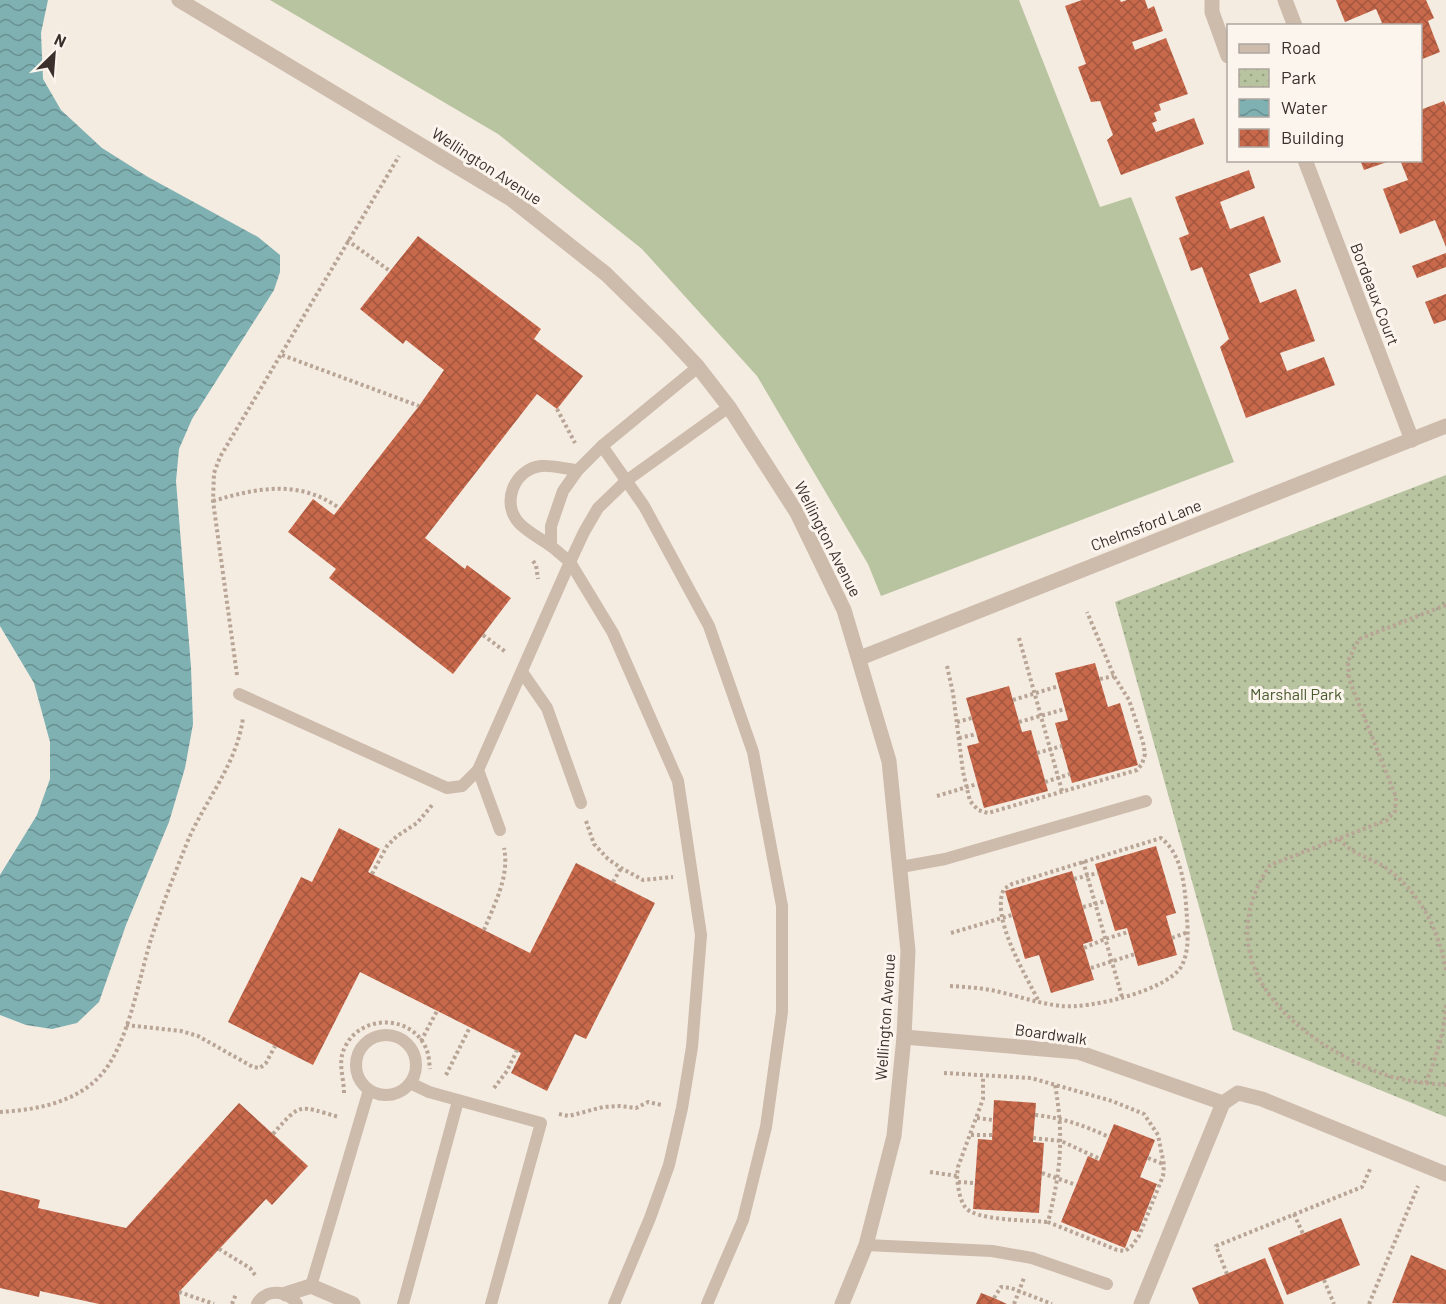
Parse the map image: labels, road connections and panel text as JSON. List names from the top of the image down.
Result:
{
  "streets": {
    "street": [
      "Wellington Avenue",
      "Bordeaux Court",
      "Chelmsford Lane",
      "Boardwalk"
    ]
  },
  "crossings": [
    ["Wellington Avenue", "Chelmsford Lane"],
    ["Wellington Avenue", "Boardwalk"],
    ["Bordeaux Court", "Chelmsford Lane"]
  ],
  "parks": ["Marshall Park"],
  "legend": [
    "Road",
    "Park",
    "Water",
    "Building"
  ],
  "north": "top right"
}
